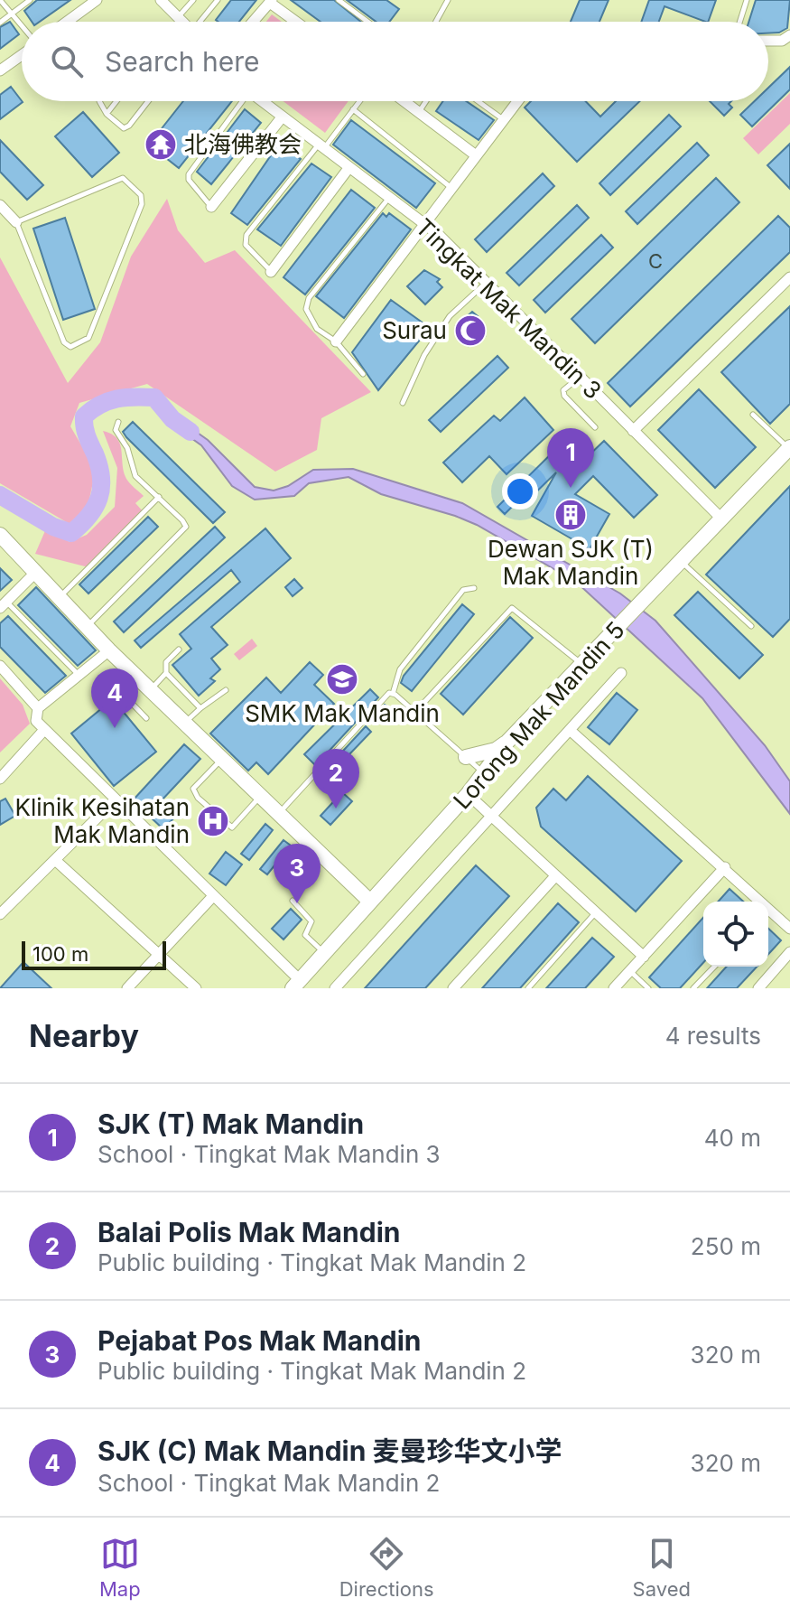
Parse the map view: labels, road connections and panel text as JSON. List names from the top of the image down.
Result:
{
  "streets": {
    "street": ["Tingkat Mak Mandin 3", "Lorong Mak Mandin 5"]
  },
  "crossings": [
    ["Tingkat Mak Mandin 3", "Lorong Mak Mandin 5"]
  ],
  "places": {
    "temple": ["北海佛教会"],
    "mosque": ["Surau"],
    "building": ["Dewan SJK (T) Mak Mandin"],
    "school or university": ["SMK Mak Mandin"],
    "hospital": ["Klinik Kesihatan Mak Mandin"]
  },
  "house_numbers": ["C"],
  "scale_bar": "100 m",
  "page": {
    "search": "Search here",
    "pins": [
      "1",
      "4",
      "2",
      "3"
    ],
    "scale": "100 m",
    "heading": ["Nearby", "4 results"],
    "list": [
      {
        "mark": "1",
        "name": "SJK (T) Mak Mandin",
        "note": "School · Tingkat Mak Mandin 3",
        "value": "40 m"
      },
      {
        "mark": "2",
        "name": "Balai Polis Mak Mandin",
        "note": "Public building · Tingkat Mak Mandin 2",
        "value": "250 m"
      },
      {
        "mark": "3",
        "name": "Pejabat Pos Mak Mandin",
        "note": "Public building · Tingkat Mak Mandin 2",
        "value": "320 m"
      },
      {
        "mark": "4",
        "name": "SJK (C) Mak Mandin 麦曼珍华文小学",
        "note": "School · Tingkat Mak Mandin 2",
        "value": "320 m"
      }
    ],
    "nav": ["Map", "Directions", "Saved"]
  }
}
